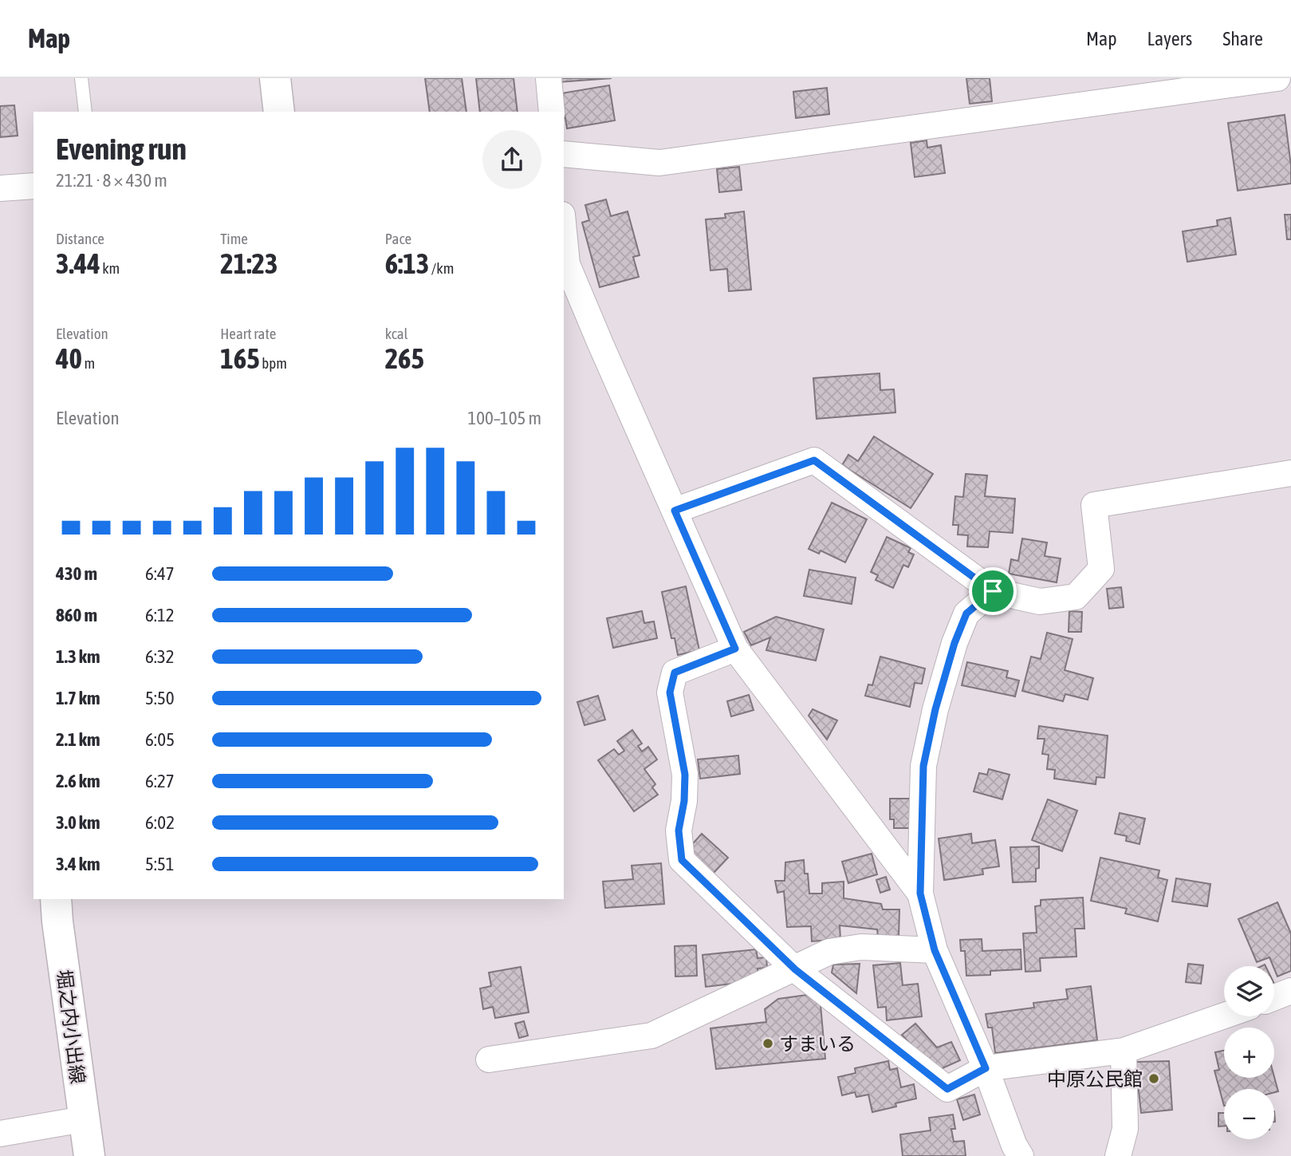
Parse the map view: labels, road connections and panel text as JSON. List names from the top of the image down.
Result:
{
  "streets": {
    "main road": ["堀之内小出線"]
  },
  "places": ["すまいる", "中原公民館"],
  "page": {
    "header": "Map",
    "nav": ["Map", "Layers", "Share"],
    "heading": ["Evening run", "21:21 · 8 × 430 m"],
    "stats": [
      ["Distance", "3.44 km"],
      ["Time", "21:23"],
      ["Pace", "6:13 /km"],
      ["Elevation", "40 m"],
      ["Heart rate", "165 bpm"],
      ["kcal", "265"]
    ],
    "chart": ["Elevation", "100–105 m"],
    "list": [
      {
        "name": "430 m",
        "note": "6:47"
      },
      {
        "name": "860 m",
        "note": "6:12"
      },
      {
        "name": "1.3 km",
        "note": "6:32"
      },
      {
        "name": "1.7 km",
        "note": "5:50"
      },
      {
        "name": "2.1 km",
        "note": "6:05"
      },
      {
        "name": "2.6 km",
        "note": "6:27"
      },
      {
        "name": "3.0 km",
        "note": "6:02"
      },
      {
        "name": "3.4 km",
        "note": "5:51"
      }
    ],
    "map_buttons": ["+", "−"]
  }
}
